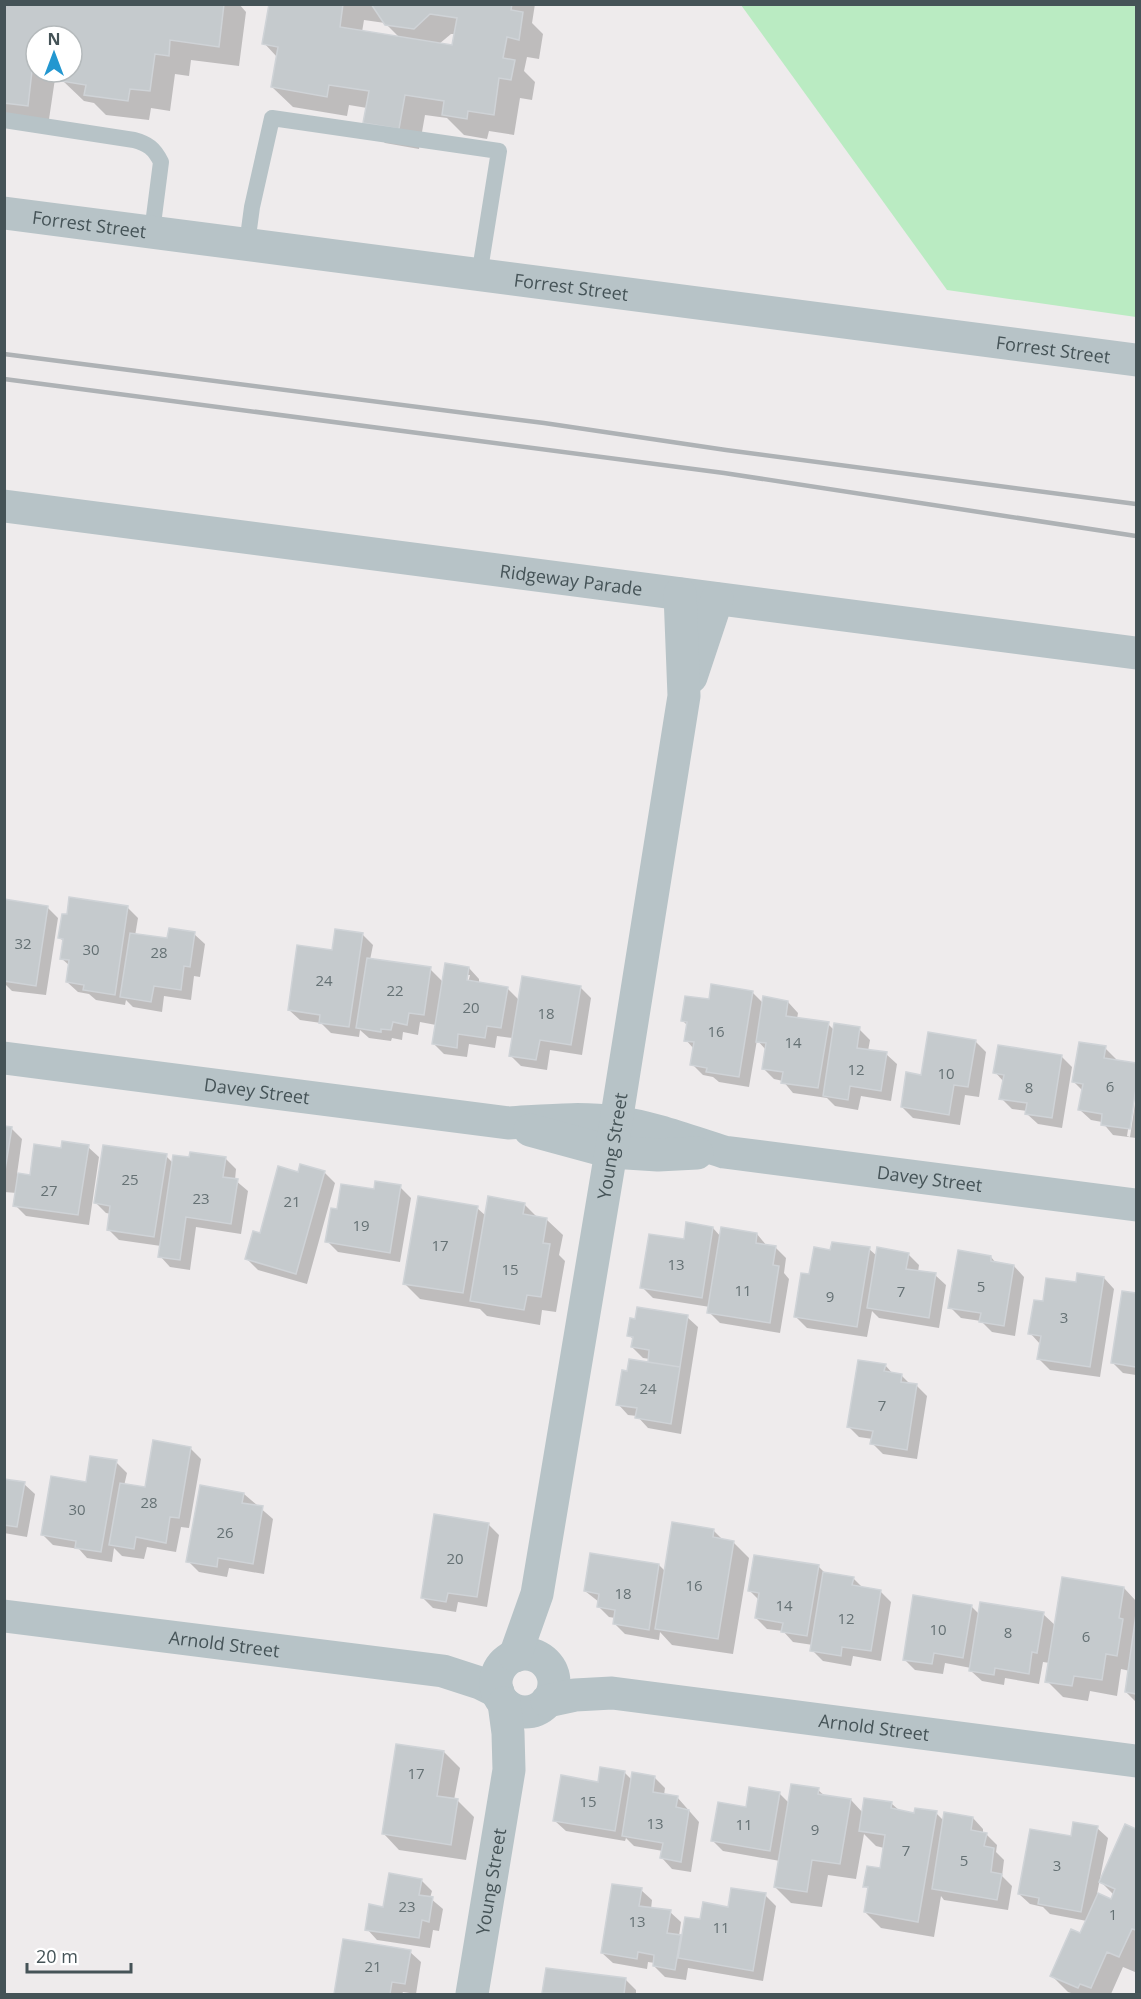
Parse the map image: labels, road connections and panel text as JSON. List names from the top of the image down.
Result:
{
  "streets": {
    "street": [
      "Forrest Street",
      "Ridgeway Parade",
      "Davey Street",
      "Young Street",
      "Arnold Street"
    ]
  },
  "crossings": [
    ["Ridgeway Parade", "Young Street"],
    ["Davey Street", "Young Street"],
    ["Young Street", "Arnold Street"]
  ],
  "house_numbers": [
    "32",
    "30",
    "28",
    "24",
    "22",
    "20",
    "18",
    "16",
    "14",
    "12",
    "10",
    "6",
    "8",
    "25",
    "27",
    "23",
    "21",
    "19",
    "17",
    "13",
    "15",
    "5",
    "11",
    "7",
    "9",
    "3",
    "24",
    "7",
    "28",
    "30",
    "26",
    "20",
    "16",
    "18",
    "14",
    "12",
    "10",
    "8",
    "6",
    "17",
    "15",
    "13",
    "11",
    "9",
    "7",
    "5",
    "3",
    "23",
    "1",
    "13",
    "11",
    "21"
  ],
  "scale_bar": "20 m",
  "north": "top"
}
